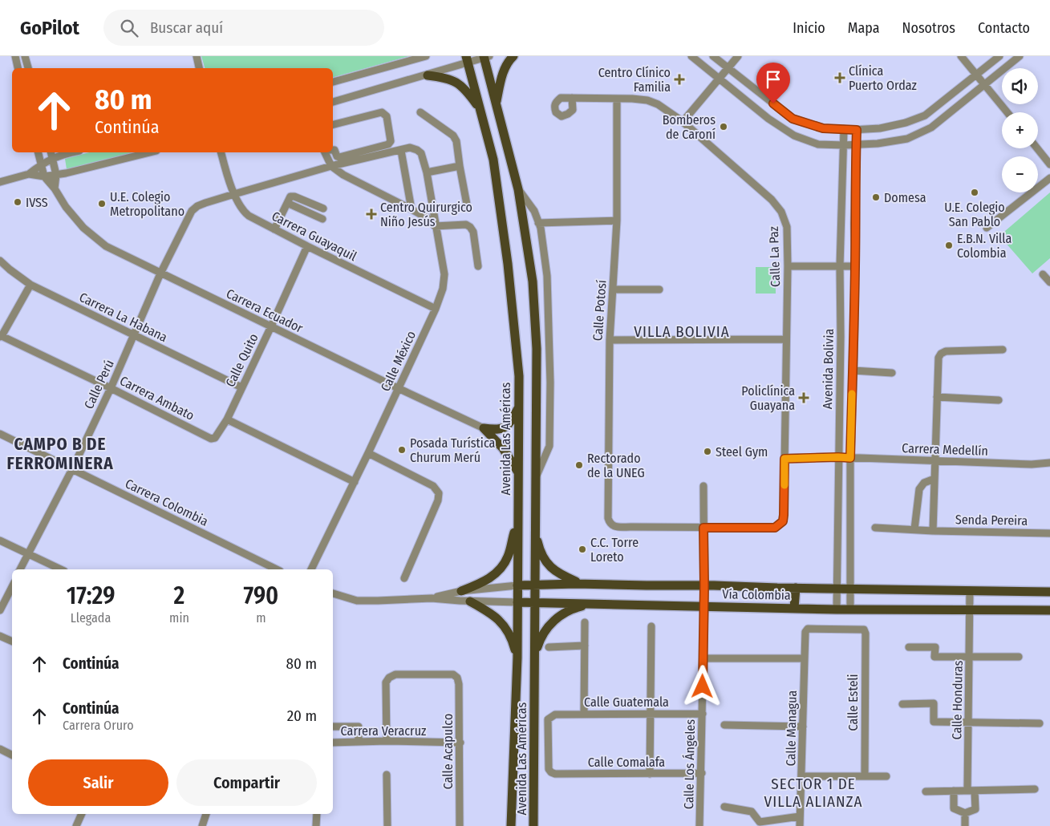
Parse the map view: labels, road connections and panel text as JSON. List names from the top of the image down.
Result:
{
  "streets": {
    "main road": ["Avenida Las Américas", "Vía Colombia"],
    "street": [
      "Carrera Guayaquil",
      "Calle La Paz",
      "Carrera Ecuador",
      "Calle Potosí",
      "Carrera La Habana",
      "Calle Quito",
      "Calle México",
      "Avenida Bolivia",
      "Calle Perú",
      "Carrera Ambato",
      "Carrera Medellín",
      "Carrera Colombia",
      "Senda Pereira",
      "Calle Honduras",
      "Calle Guatemala",
      "Calle Esteli",
      "Calle Managua",
      "Carrera Veracruz",
      "Calle Acapulco",
      "Calle Comalafa",
      "Calle Los Ángeles"
    ]
  },
  "crossings": [
    ["Carrera Guayaquil", "Calle Quito"],
    ["Carrera Guayaquil", "Calle México"],
    ["Carrera Guayaquil", "Calle Perú"],
    ["Calle La Paz", "Calle Potosí"],
    ["Calle La Paz", "Carrera Medellín"],
    ["Calle La Paz", "Calle Los Ángeles"],
    ["Carrera Ecuador", "Calle Quito"],
    ["Carrera Ecuador", "Calle México"],
    ["Carrera Ecuador", "Calle Perú"],
    ["Calle Potosí", "Calle Los Ángeles"],
    ["Carrera La Habana", "Calle Quito"],
    ["Carrera La Habana", "Calle Perú"],
    ["Calle Quito", "Carrera Ambato"],
    ["Avenida Bolivia", "Carrera Medellín"],
    ["Avenida Bolivia", "Vía Colombia"],
    ["Calle Perú", "Carrera Ambato"],
    ["Calle Perú", "Carrera Colombia"],
    ["Avenida Las Américas", "Vía Colombia"],
    ["Vía Colombia", "Calle Honduras"],
    ["Vía Colombia", "Calle Los Ángeles"],
    ["Calle Guatemala", "Calle Comalafa"],
    ["Calle Guatemala", "Calle Los Ángeles"],
    ["Calle Esteli", "Calle Managua"],
    ["Carrera Veracruz", "Calle Acapulco"],
    ["Calle Comalafa", "Calle Los Ángeles"]
  ],
  "districts": ["VILLA BOLIVIA", "CAMPO B DE FERROMINERA", "SECTOR 1 DE VILLA ALIANZA"],
  "places": {
    "health": [
      "Clínica Puerto Ordaz",
      "Centro Clínico Familia",
      "Centro Quirurgico Niño Jesús",
      "Policlínica Guayana"
    ],
    "other": [
      "Bomberos de Caroní",
      "U.E. Colegio San Pablo",
      "Domesa",
      "IVSS",
      "U.E. Colegio Metropolitano",
      "E.B.N. Villa Colombia",
      "Posada Turística Churum Merú",
      "Steel Gym",
      "Rectorado de la UNEG",
      "C.C. Torre Loreto"
    ]
  },
  "page": {
    "header": "GoPilot",
    "search": "Buscar aquí",
    "nav": [
      "Inicio",
      "Mapa",
      "Nosotros",
      "Contacto"
    ],
    "map_buttons": ["+", "−"],
    "turn": ["80 m", "Continúa"],
    "eta": [
      "17:29",
      "Llegada",
      "2",
      "min",
      "790",
      "m"
    ],
    "list": [
      {
        "name": "Continúa",
        "value": "80 m"
      },
      {
        "name": "Continúa",
        "note": "Carrera Oruro",
        "value": "20 m"
      }
    ],
    "buttons": ["Salir", "Compartir"]
  }
}
